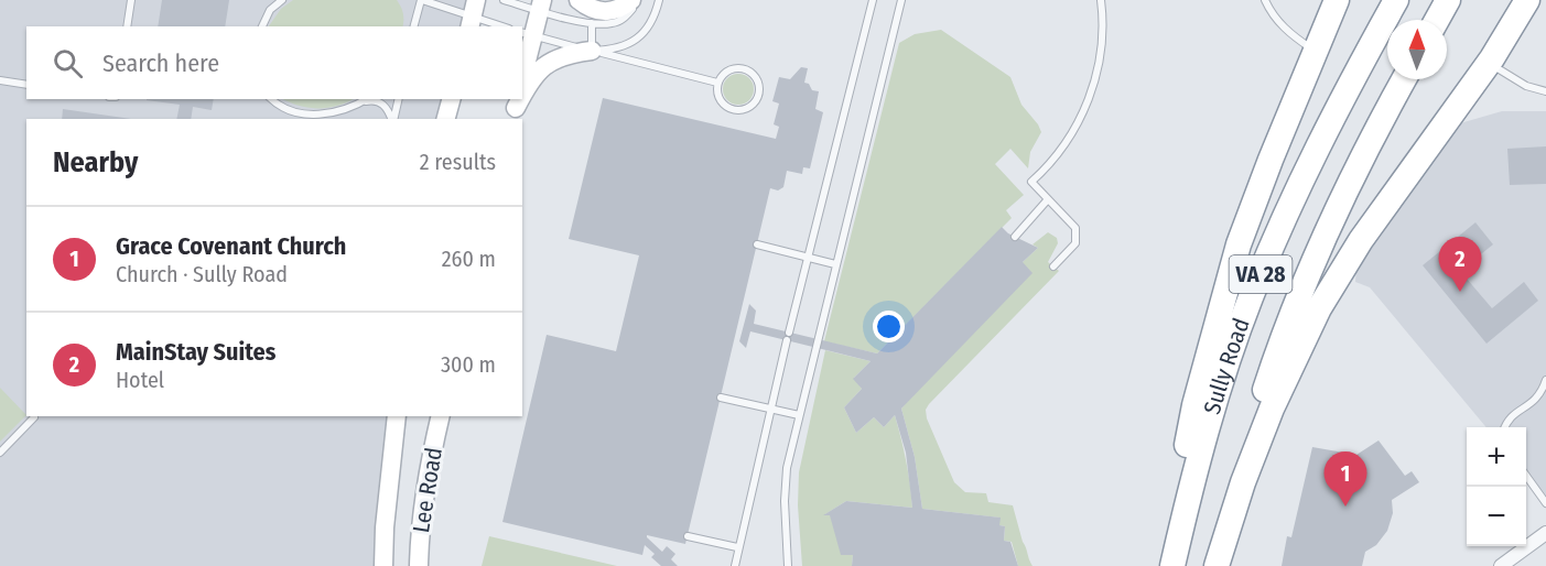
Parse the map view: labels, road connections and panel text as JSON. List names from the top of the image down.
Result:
{
  "streets": {
    "highway": ["VA 28", "Sully Road"],
    "street": ["Lee Road"]
  },
  "north": "top",
  "page": {
    "search": "Search here",
    "heading": ["Nearby", "2 results"],
    "list": [
      {
        "mark": "1",
        "name": "Grace Covenant Church",
        "note": "Church · Sully Road",
        "value": "260 m"
      },
      {
        "mark": "2",
        "name": "MainStay Suites",
        "note": "Hotel",
        "value": "300 m"
      }
    ],
    "pins": ["2", "1"],
    "map_buttons": ["+", "−"]
  }
}
